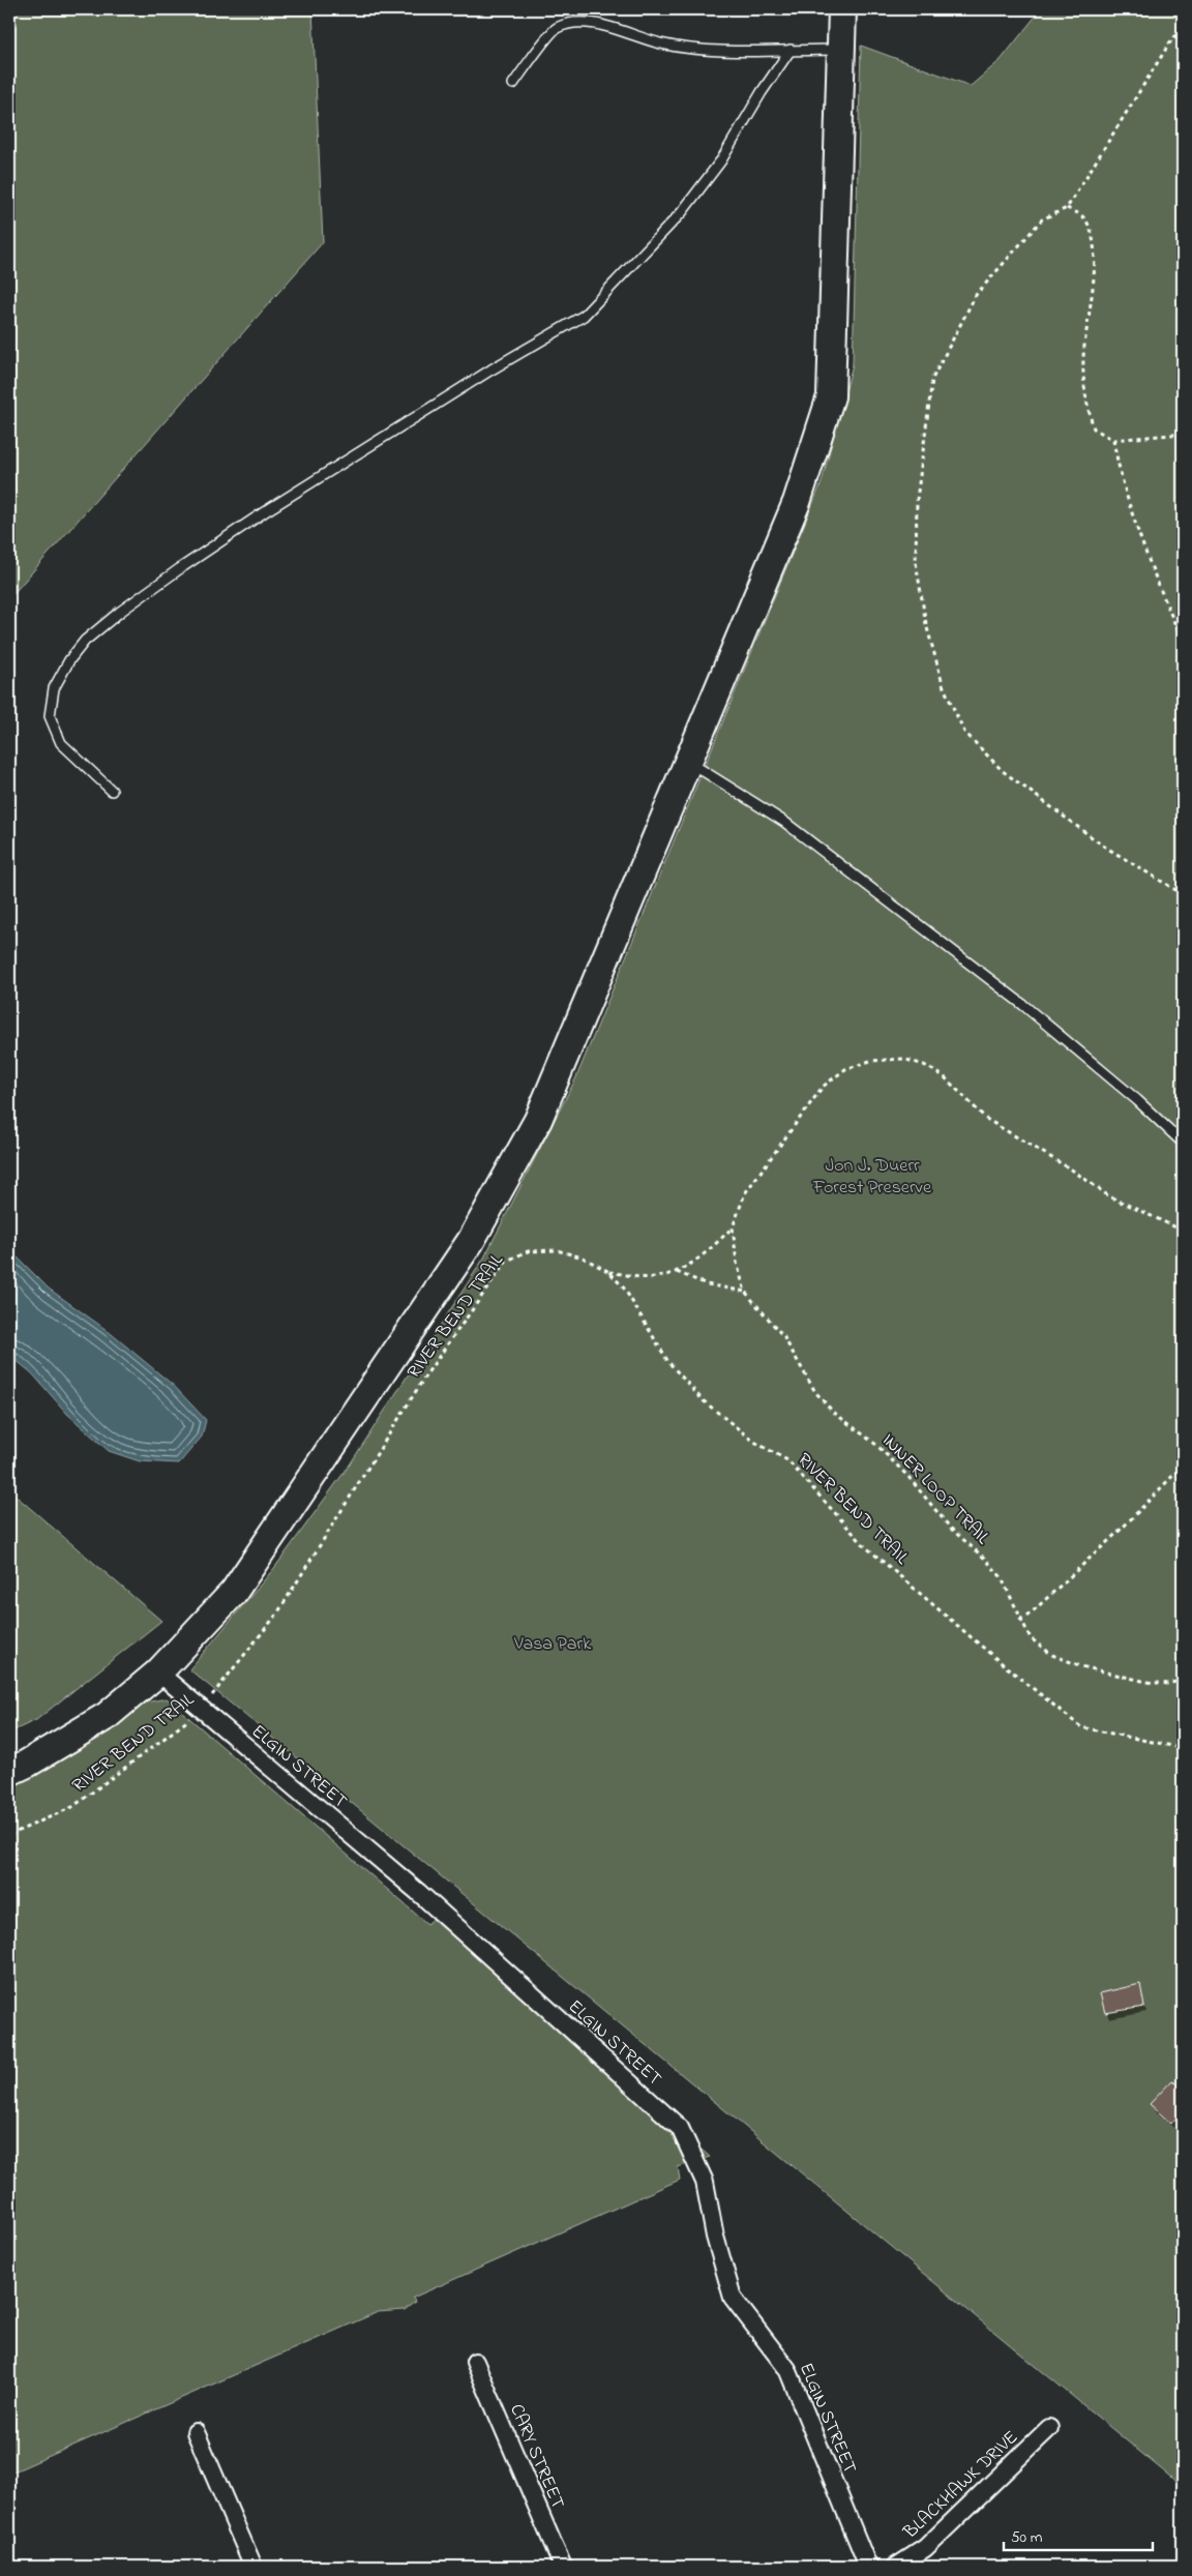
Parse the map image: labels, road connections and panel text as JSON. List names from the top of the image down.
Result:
{
  "streets": {
    "street": ["ELGIN STREET", "CARY STREET", "BLACKHAWK DRIVE"],
    "path": ["RIVER BEND TRAIL", "INNER LOOP TRAIL"]
  },
  "crossings": [
    ["RIVER BEND TRAIL", "ELGIN STREET"]
  ],
  "parks": ["Jon J. Duerr Forest Preserve", "Vasa Park"],
  "scale_bar": "50 m"
}
